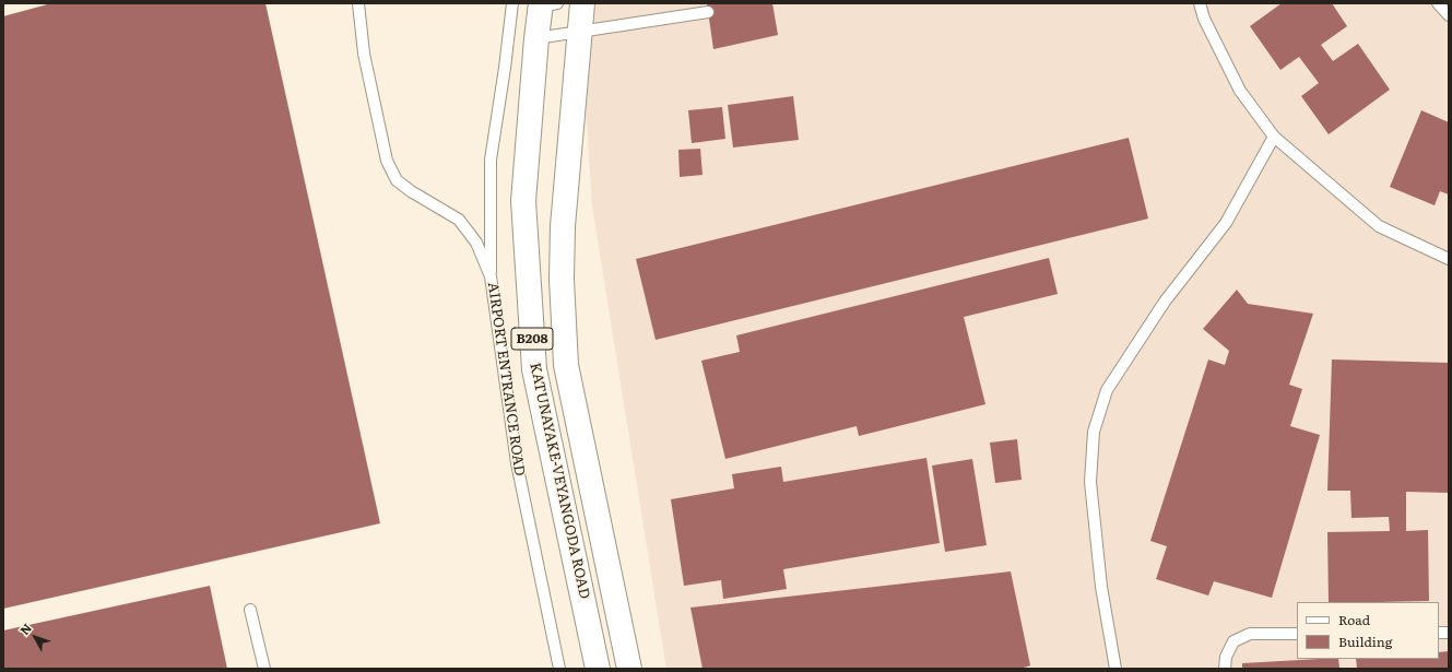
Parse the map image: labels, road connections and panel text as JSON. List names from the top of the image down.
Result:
{
  "streets": {
    "main road": ["B208", "KATUNAYAKE-VEYANGODA ROAD"],
    "lane": ["AIRPORT ENTRANCE ROAD"]
  },
  "legend": ["Road", "Building"],
  "north": "top left"
}
